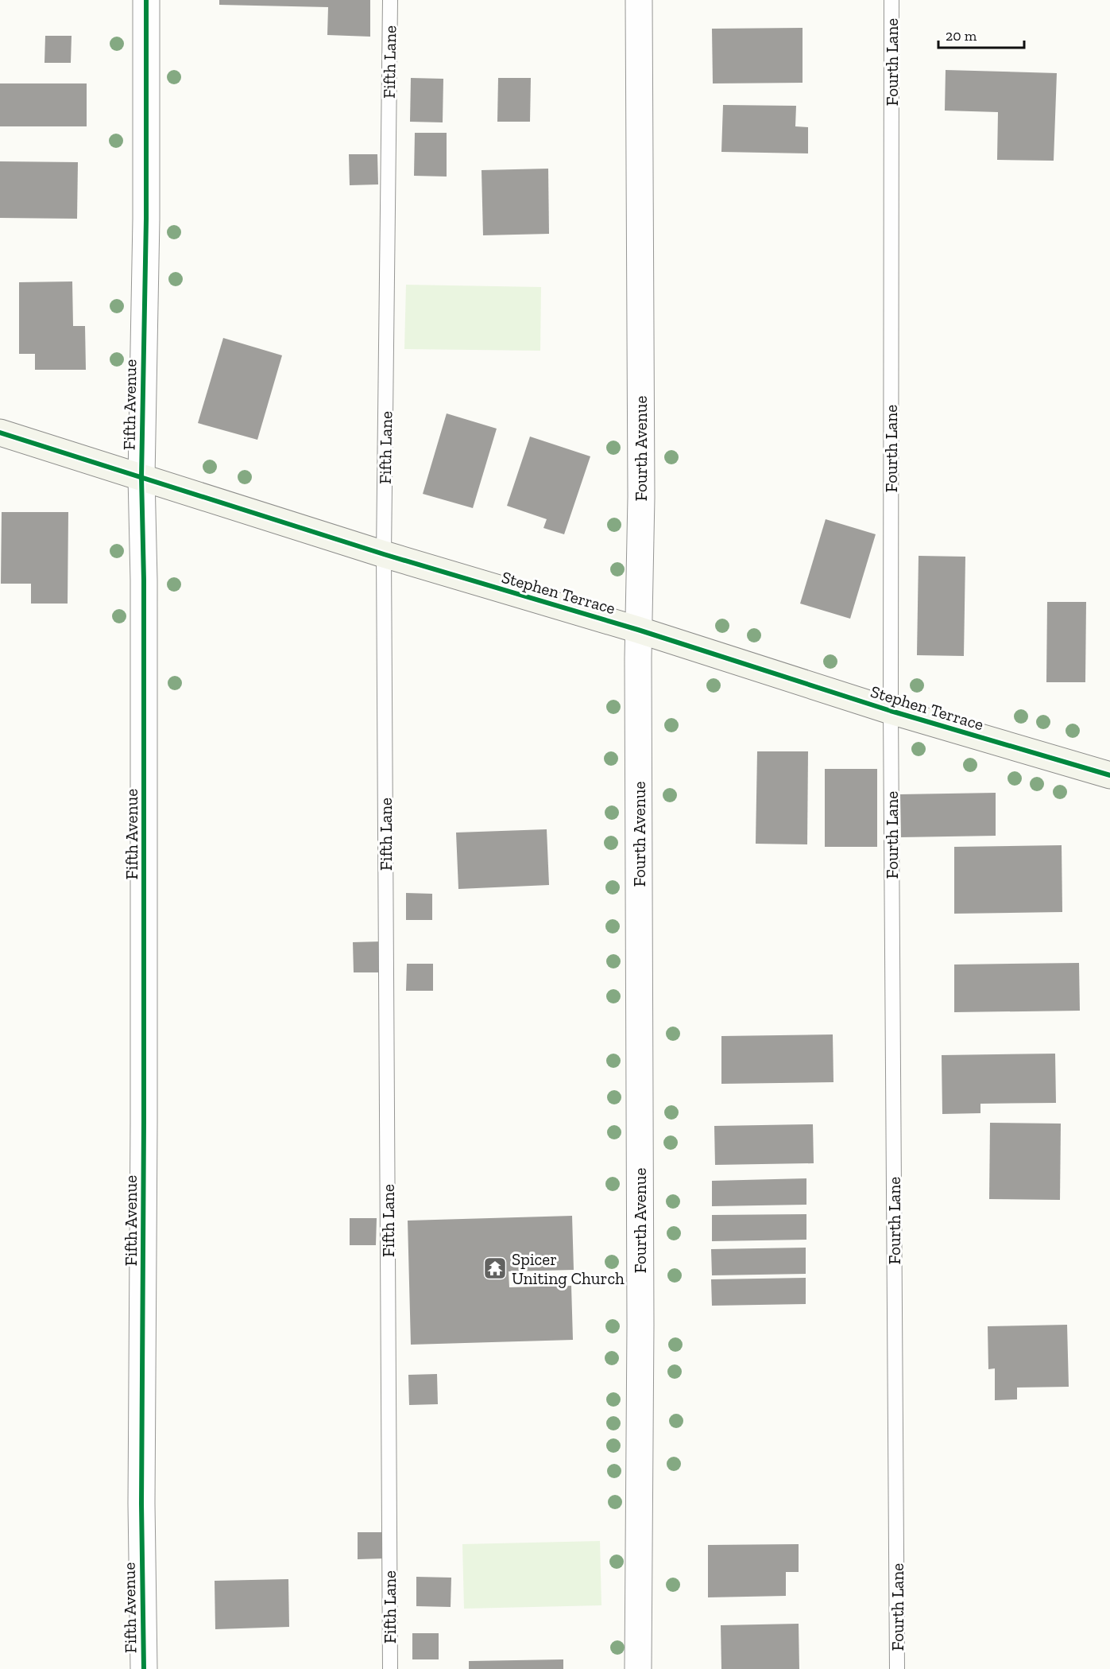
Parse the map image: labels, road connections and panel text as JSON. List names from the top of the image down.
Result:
{
  "streets": {
    "main road": ["Stephen Terrace"],
    "street": ["Fifth Avenue", "Fourth Avenue"],
    "lane": ["Fifth Lane", "Fourth Lane"]
  },
  "crossings": [
    ["Fifth Lane", "Stephen Terrace"],
    ["Fourth Lane", "Stephen Terrace"],
    ["Fifth Avenue", "Stephen Terrace"],
    ["Fourth Avenue", "Stephen Terrace"]
  ],
  "places": {
    "temple": ["Spicer Uniting Church"]
  },
  "scale_bar": "20 m"
}
